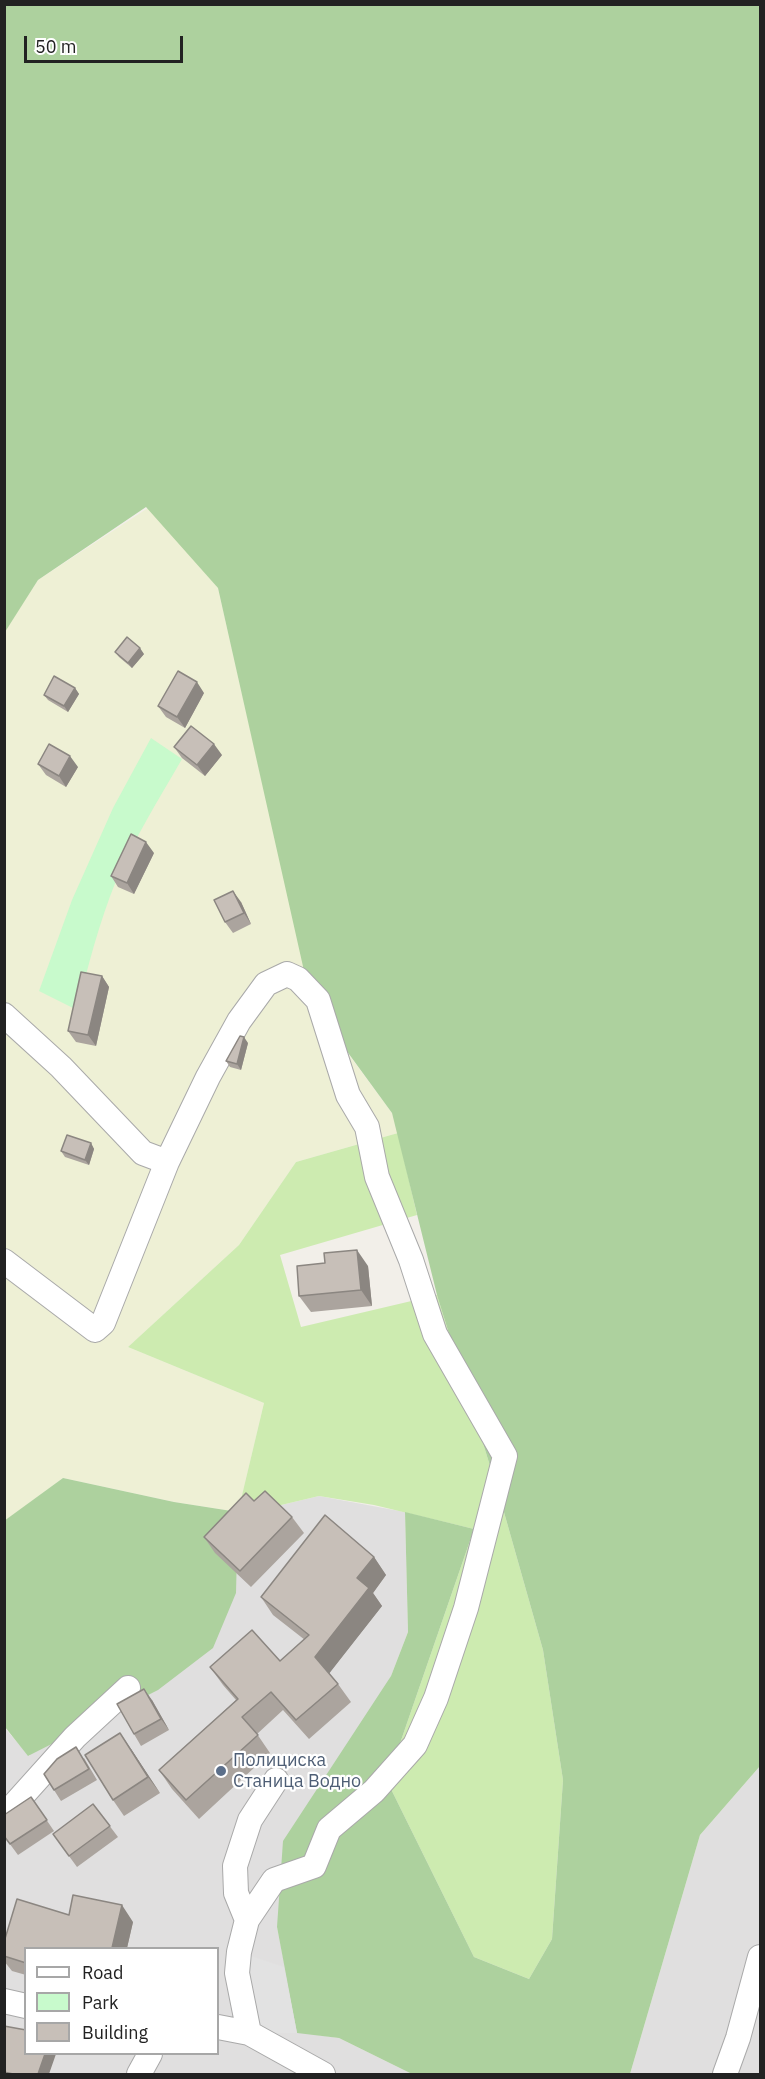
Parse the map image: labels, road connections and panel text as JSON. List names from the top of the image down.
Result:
{
  "places": ["Полициска Станица Водно"],
  "legend": ["Road", "Park", "Building"],
  "scale_bar": "50 m"
}
